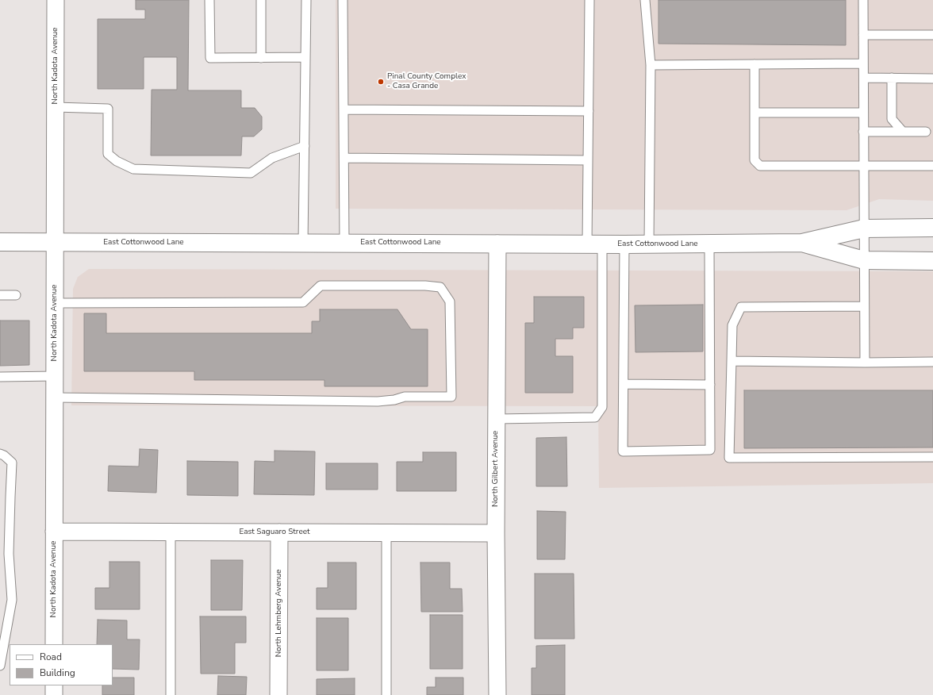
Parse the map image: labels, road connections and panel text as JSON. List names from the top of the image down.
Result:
{
  "streets": {
    "main road": ["East Cottonwood Lane"],
    "street": [
      "North Kadota Avenue",
      "North Gilbert Avenue",
      "East Saguaro Street",
      "North Lehmberg Avenue"
    ]
  },
  "crossings": [
    ["North Kadota Avenue", "East Cottonwood Lane"],
    ["North Kadota Avenue", "East Saguaro Street"],
    ["East Cottonwood Lane", "North Gilbert Avenue"],
    ["North Gilbert Avenue", "East Saguaro Street"],
    ["East Saguaro Street", "North Lehmberg Avenue"]
  ],
  "places": ["Pinal County Complex - Casa Grande"],
  "legend": ["Road", "Building"]
}
